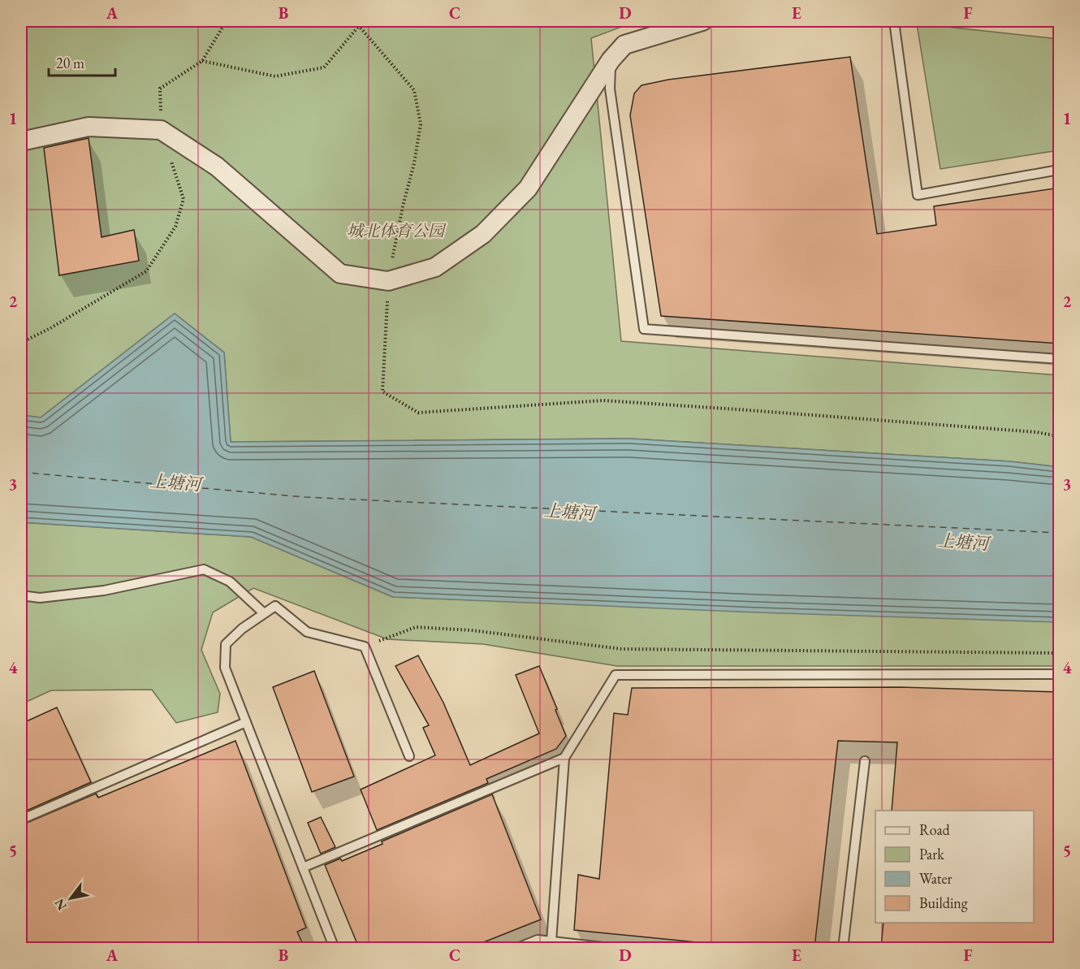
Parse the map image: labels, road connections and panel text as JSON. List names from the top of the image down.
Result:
{
  "water": ["上塘河"],
  "parks": ["城北体育公园"],
  "legend": [
    "Road",
    "Park",
    "Water",
    "Building"
  ],
  "scale_bar": "20 m",
  "north": "bottom left",
  "grid": {
    "columns": [
      "A",
      "B",
      "C",
      "D",
      "E",
      "F"
    ],
    "rows": [
      "1",
      "2",
      "3",
      "4",
      "5"
    ]
  }
}
